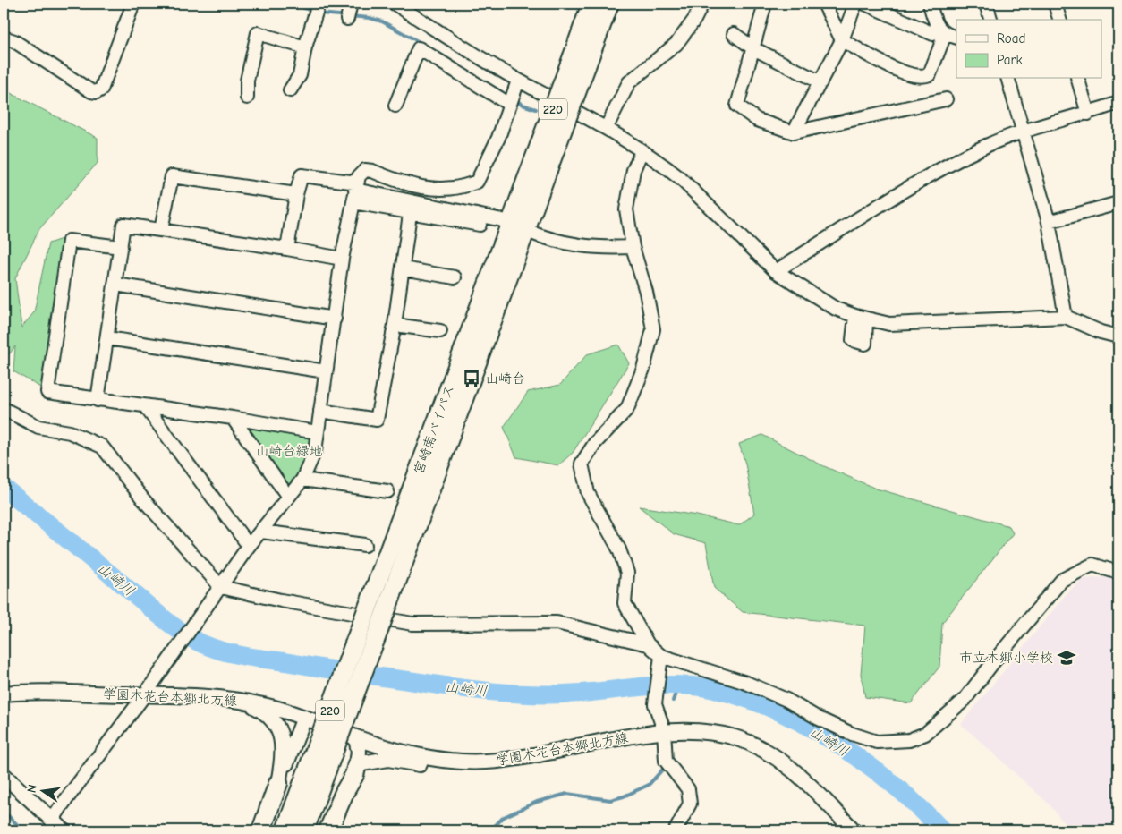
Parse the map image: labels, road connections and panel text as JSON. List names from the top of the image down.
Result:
{
  "streets": {
    "highway": ["220", "宮崎南バイパス"],
    "main road": ["学園木花台本郷北方線"]
  },
  "water": ["山崎川"],
  "parks": ["山崎台緑地"],
  "places": {
    "bus stop": ["山崎台"],
    "school or university": ["市立本郷小学校"]
  },
  "legend": ["Road", "Park"],
  "north": "left"
}
